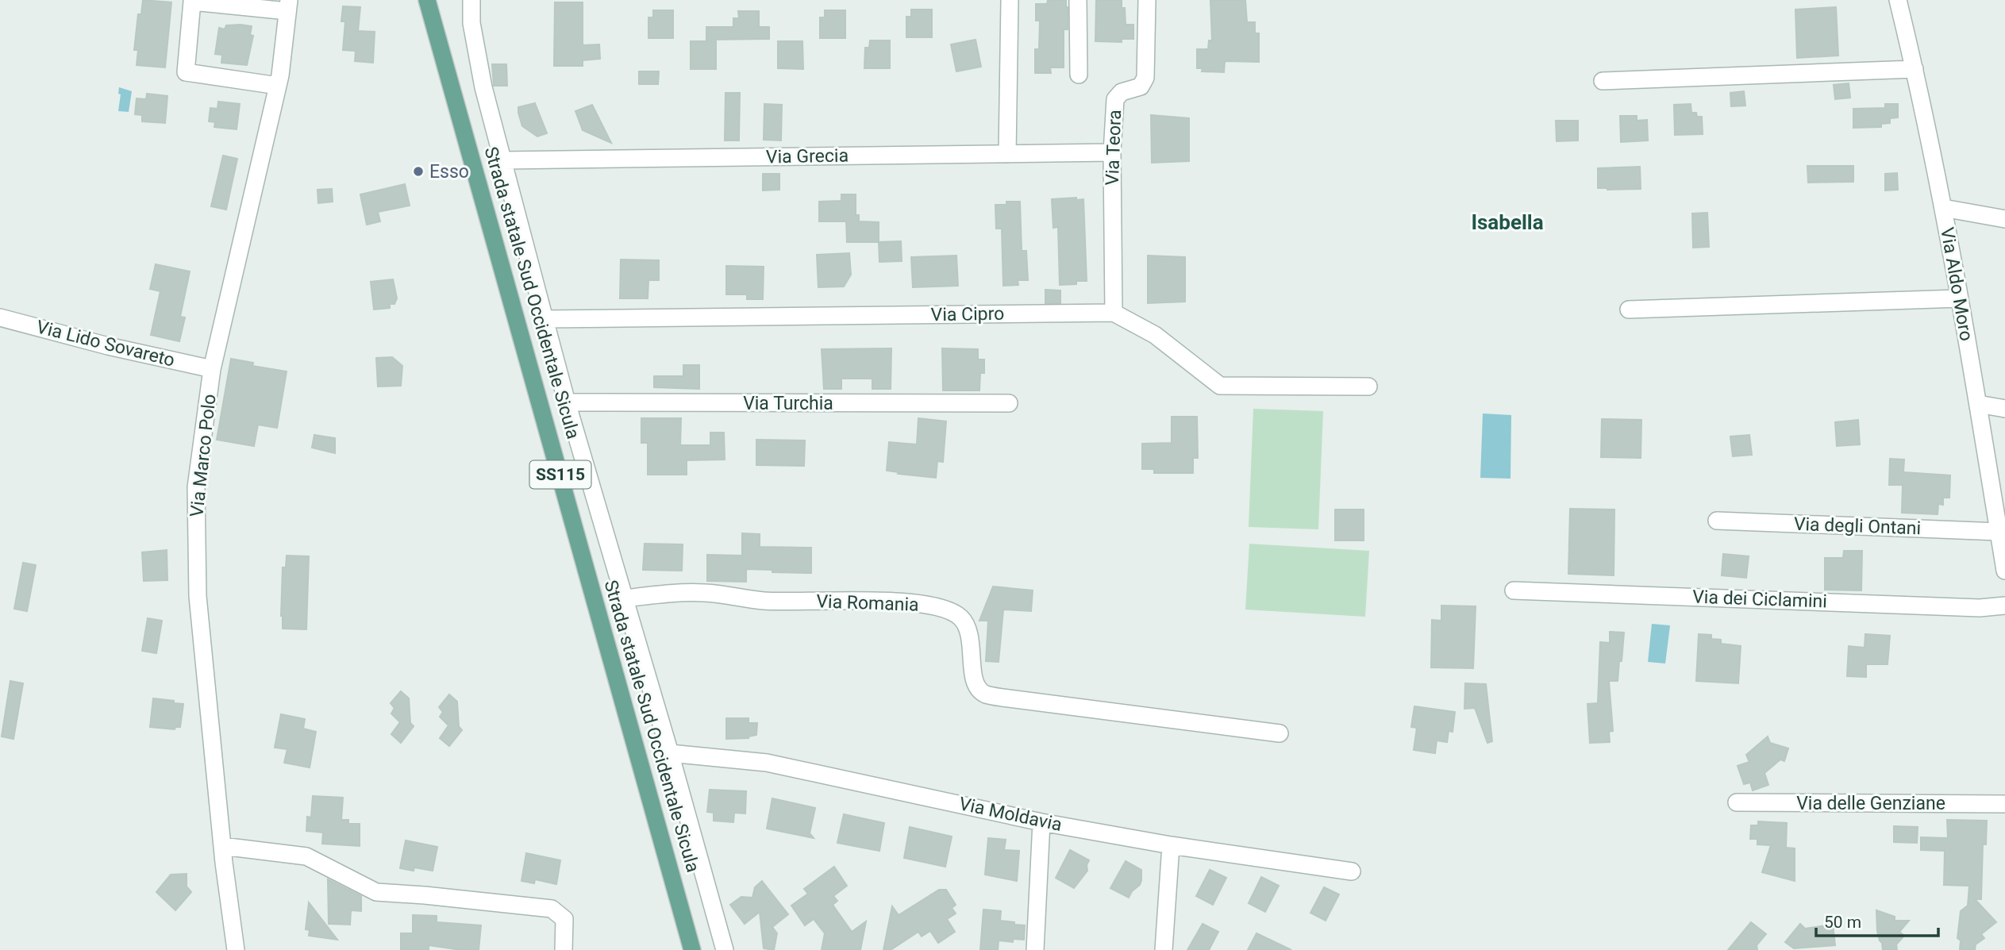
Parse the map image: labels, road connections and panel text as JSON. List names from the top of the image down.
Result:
{
  "streets": {
    "main road": ["Strada statale Sud Occidentale Sicula", "SS115"],
    "street": [
      "Via Teora",
      "Via Grecia",
      "Via Aldo Moro",
      "Via Cipro",
      "Via Lido Sovareto",
      "Via Turchia",
      "Via Marco Polo",
      "Via degli Ontani",
      "Via dei Ciclamini",
      "Via Romania",
      "Via delle Genziane",
      "Via Moldavia"
    ]
  },
  "crossings": [
    ["Via Teora", "Via Grecia"],
    ["Via Teora", "Via Cipro"],
    ["Via Aldo Moro", "Via degli Ontani"],
    ["Via Lido Sovareto", "Via Marco Polo"]
  ],
  "districts": ["Isabella"],
  "places": ["Esso"],
  "scale_bar": "50 m"
}
